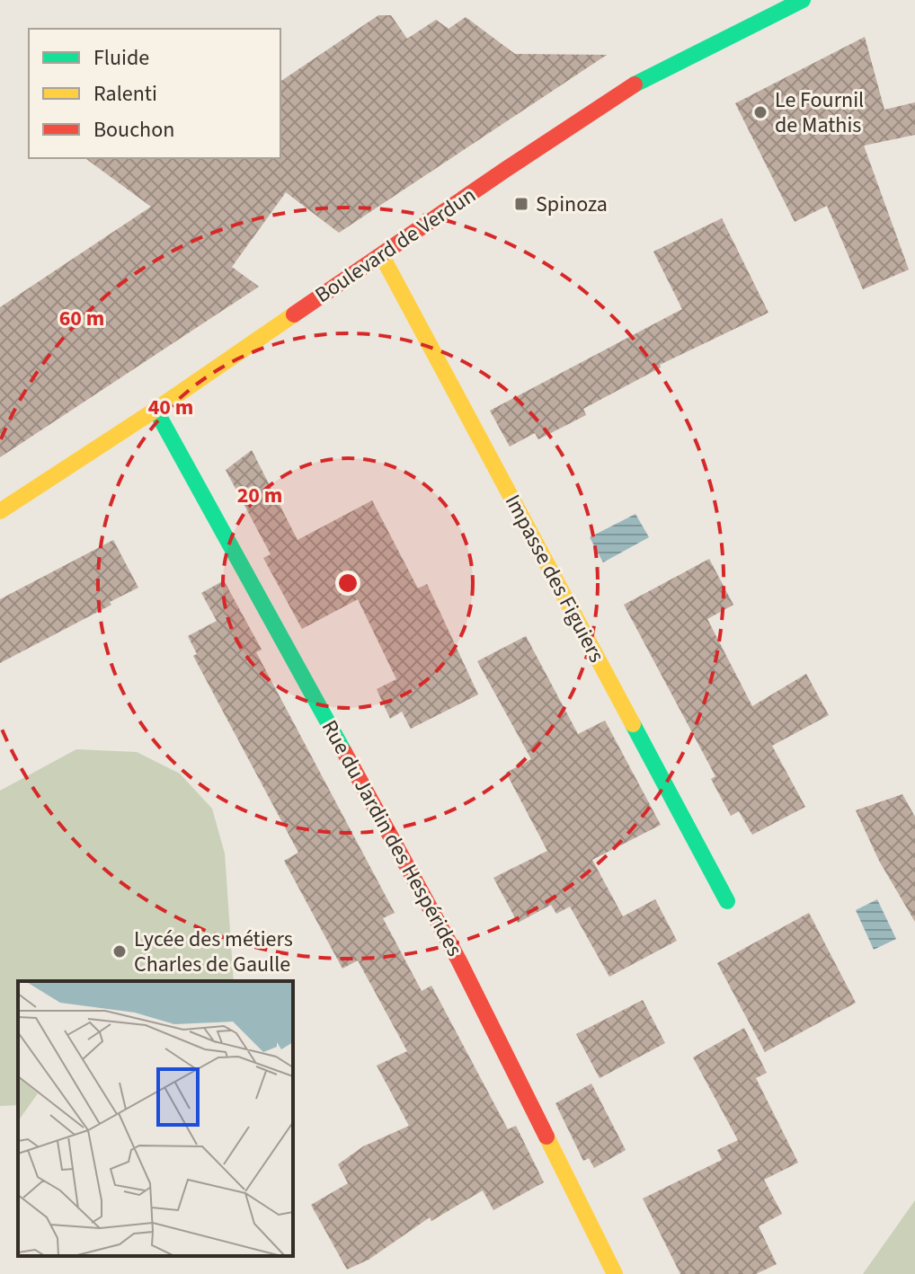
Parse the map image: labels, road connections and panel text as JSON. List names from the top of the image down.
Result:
{
  "streets": {
    "street": ["Boulevard de Verdun", "Impasse des Figuiers", "Rue du Jardin des Hespérides"]
  },
  "crossings": [
    ["Boulevard de Verdun", "Impasse des Figuiers"],
    ["Boulevard de Verdun", "Rue du Jardin des Hespérides"]
  ],
  "places": {
    "other": ["Le Fournil de Mathis", "Lycée des métiers Charles de Gaulle"],
    "transit": ["Spinoza"]
  },
  "legend": ["Fluide", "Ralenti", "Bouchon"],
  "rings": ["60 m", "40 m", "20 m"]
}
